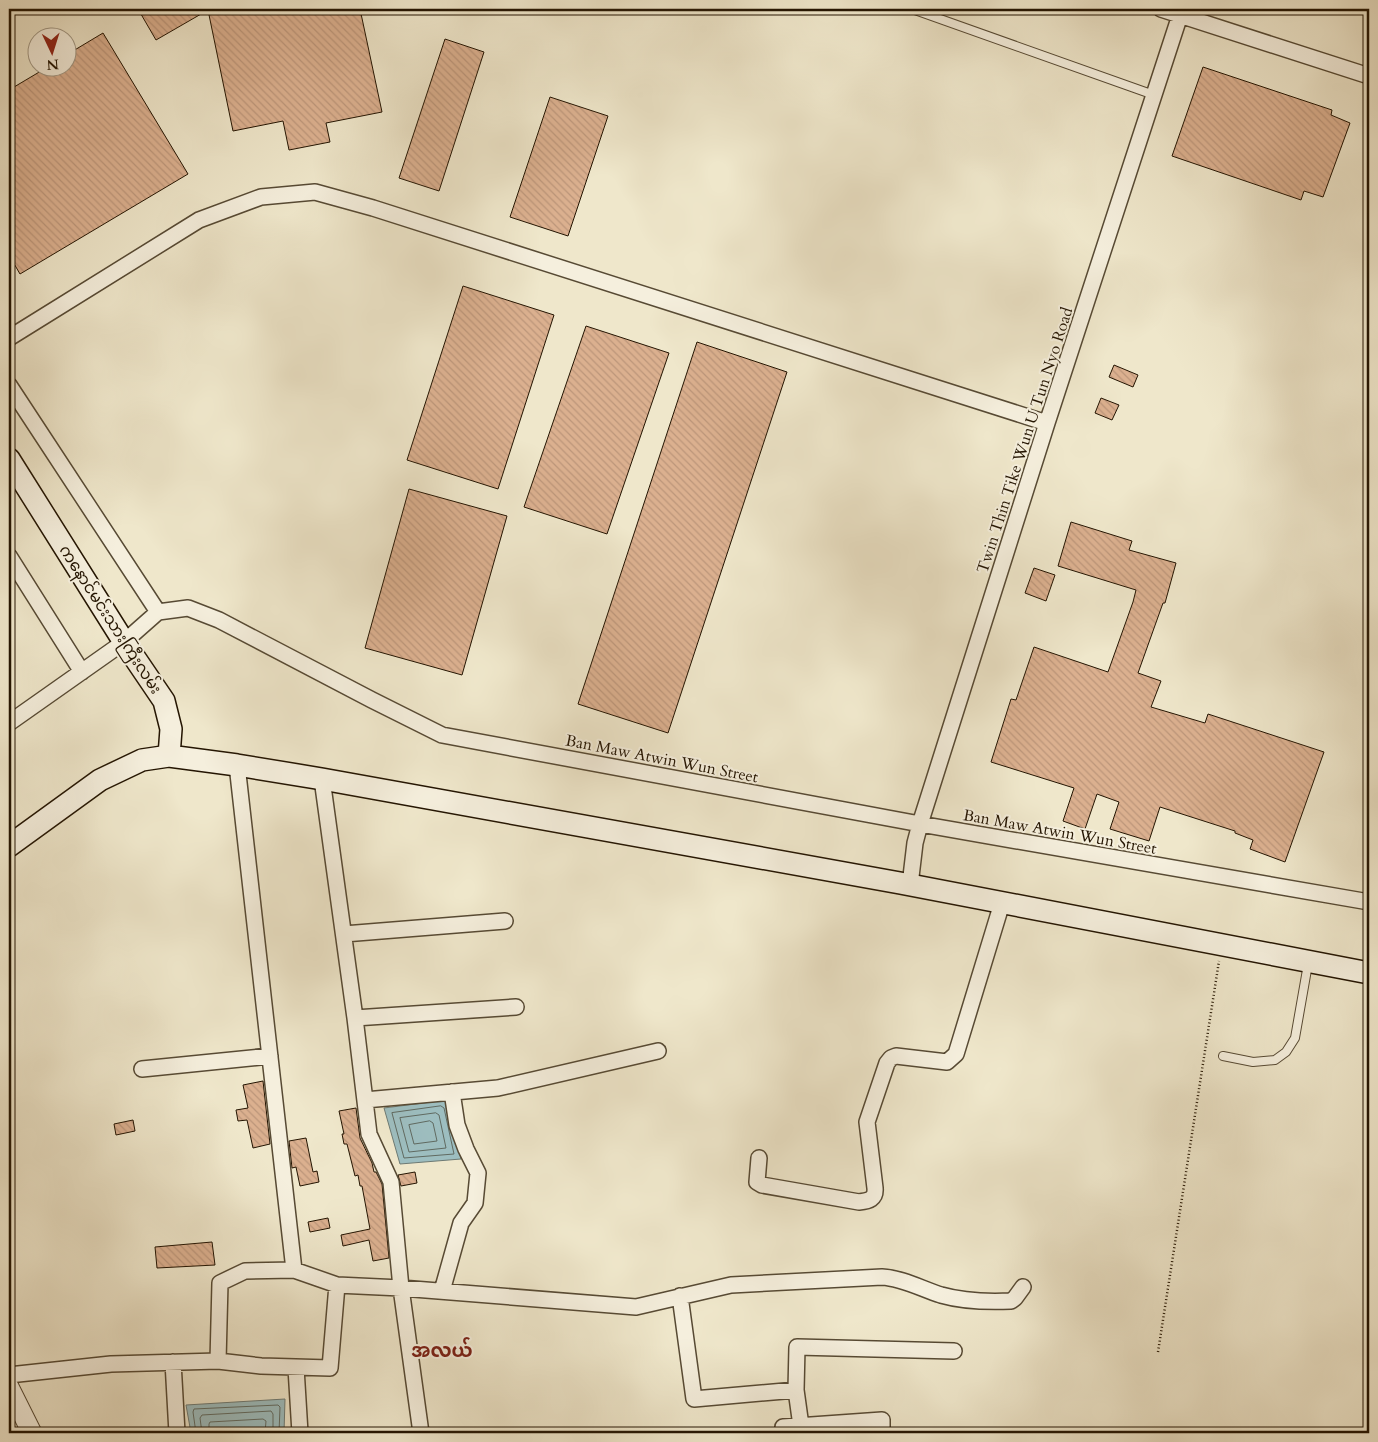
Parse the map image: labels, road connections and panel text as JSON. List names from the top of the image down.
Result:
{
  "streets": {
    "main road": ["ကနောင်မင်းသားကြီးလမ်း"],
    "street": ["Twin Thin Tike Wun U Tun Nyo Road", "Ban Maw Atwin Wun Street"]
  },
  "crossings": [
    ["Twin Thin Tike Wun U Tun Nyo Road", "Ban Maw Atwin Wun Street"]
  ],
  "districts": ["အလယ်"],
  "north": "bottom"
}
